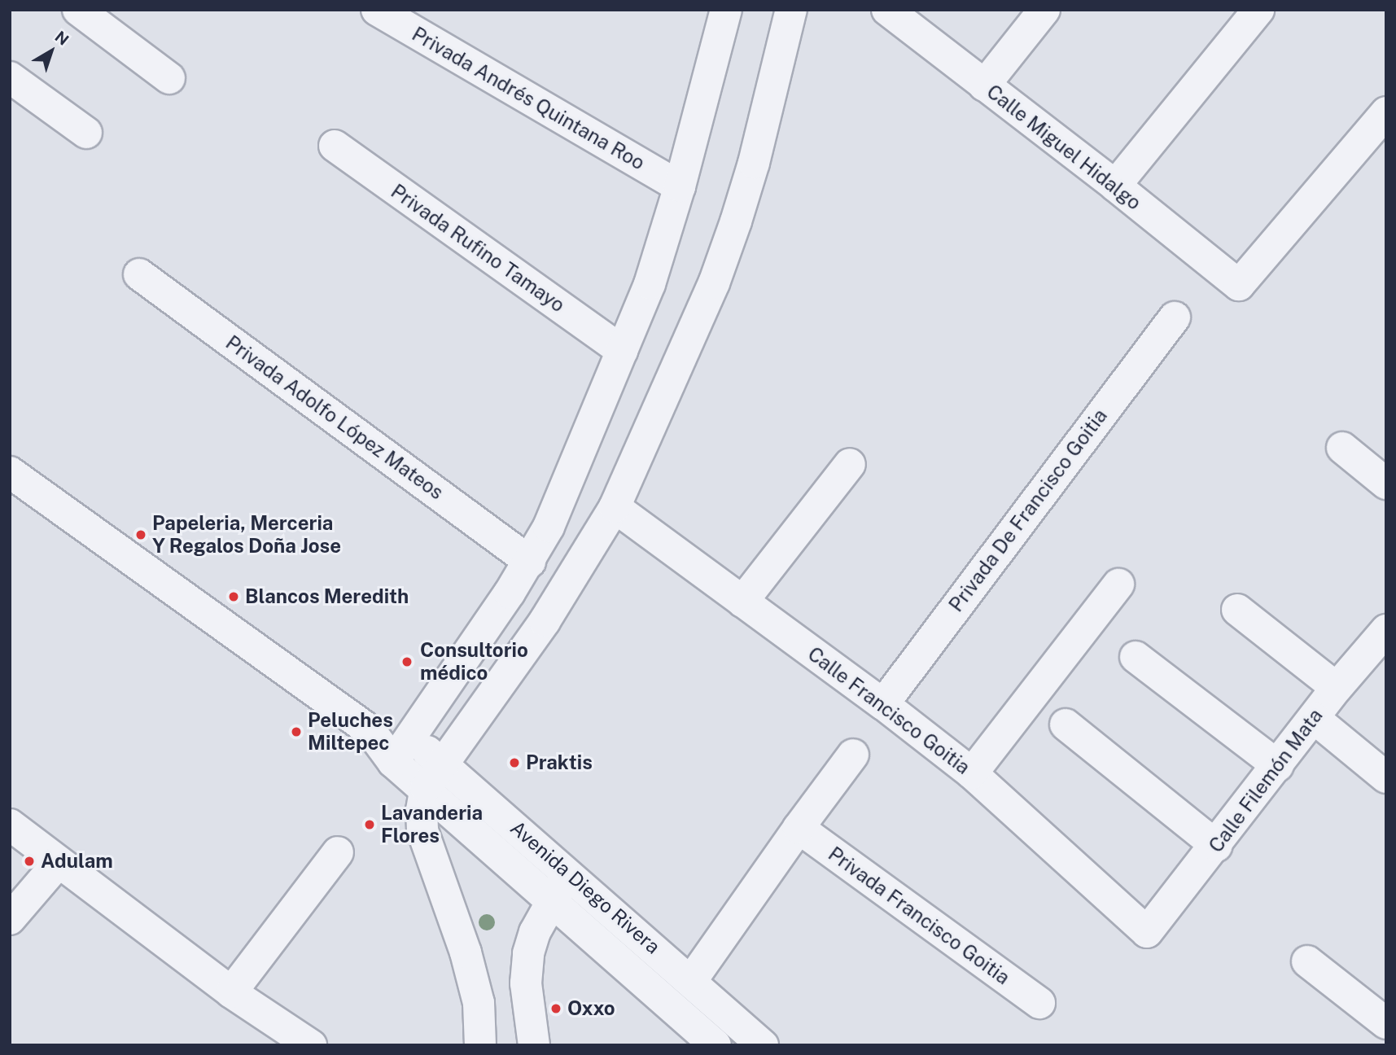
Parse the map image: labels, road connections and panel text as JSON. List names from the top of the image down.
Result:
{
  "streets": {
    "street": [
      "Privada Andrés Quintana Roo",
      "Calle Miguel Hidalgo",
      "Privada Rufino Tamayo",
      "Privada Adolfo López Mateos",
      "Privada De Francisco Goitia",
      "Calle Francisco Goitia",
      "Calle Filemón Mata",
      "Avenida Diego Rivera",
      "Privada Francisco Goitia"
    ]
  },
  "crossings": [
    ["Privada De Francisco Goitia", "Calle Francisco Goitia"],
    ["Calle Francisco Goitia", "Calle Filemón Mata"]
  ],
  "places": [
    "Papeleria, Merceria Y Regalos Doña Jose",
    "Blancos Meredith",
    "Consultorio médico",
    "Peluches Miltepec",
    "Praktis",
    "Lavanderia Flores",
    "Adulam",
    "Oxxo"
  ],
  "north": "top right"
}
